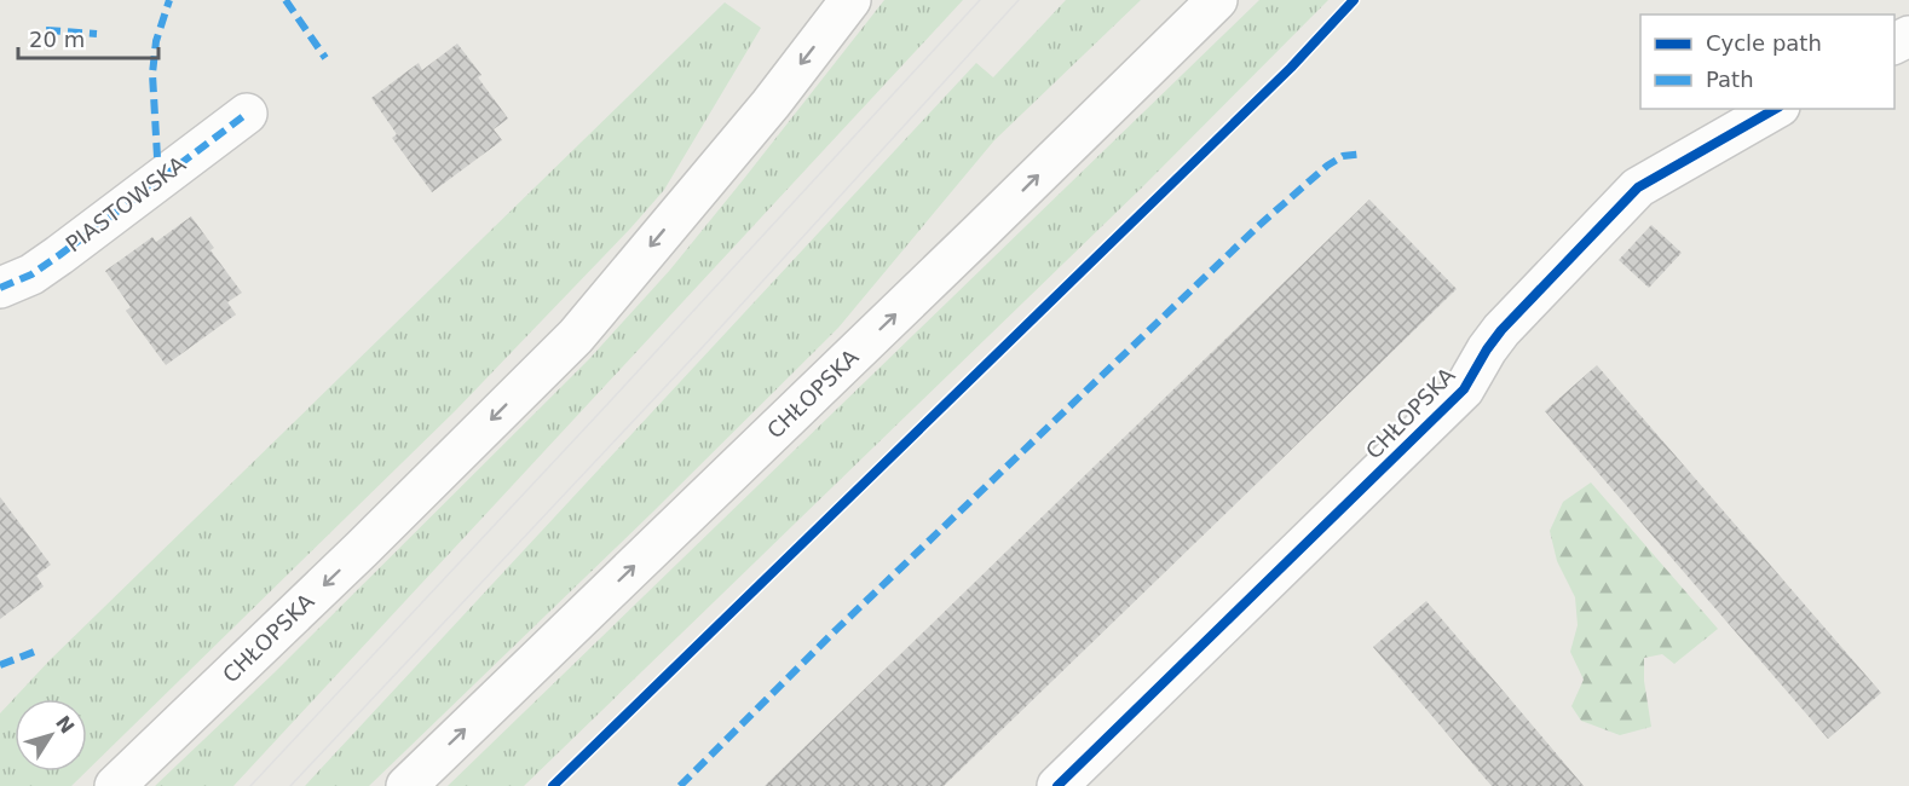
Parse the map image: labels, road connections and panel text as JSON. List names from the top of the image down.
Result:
{
  "streets": {
    "main road": ["PIASTOWSKA", "CHŁOPSKA"]
  },
  "legend": ["Cycle path", "Path"],
  "scale_bar": "20 m",
  "north": "top right"
}
